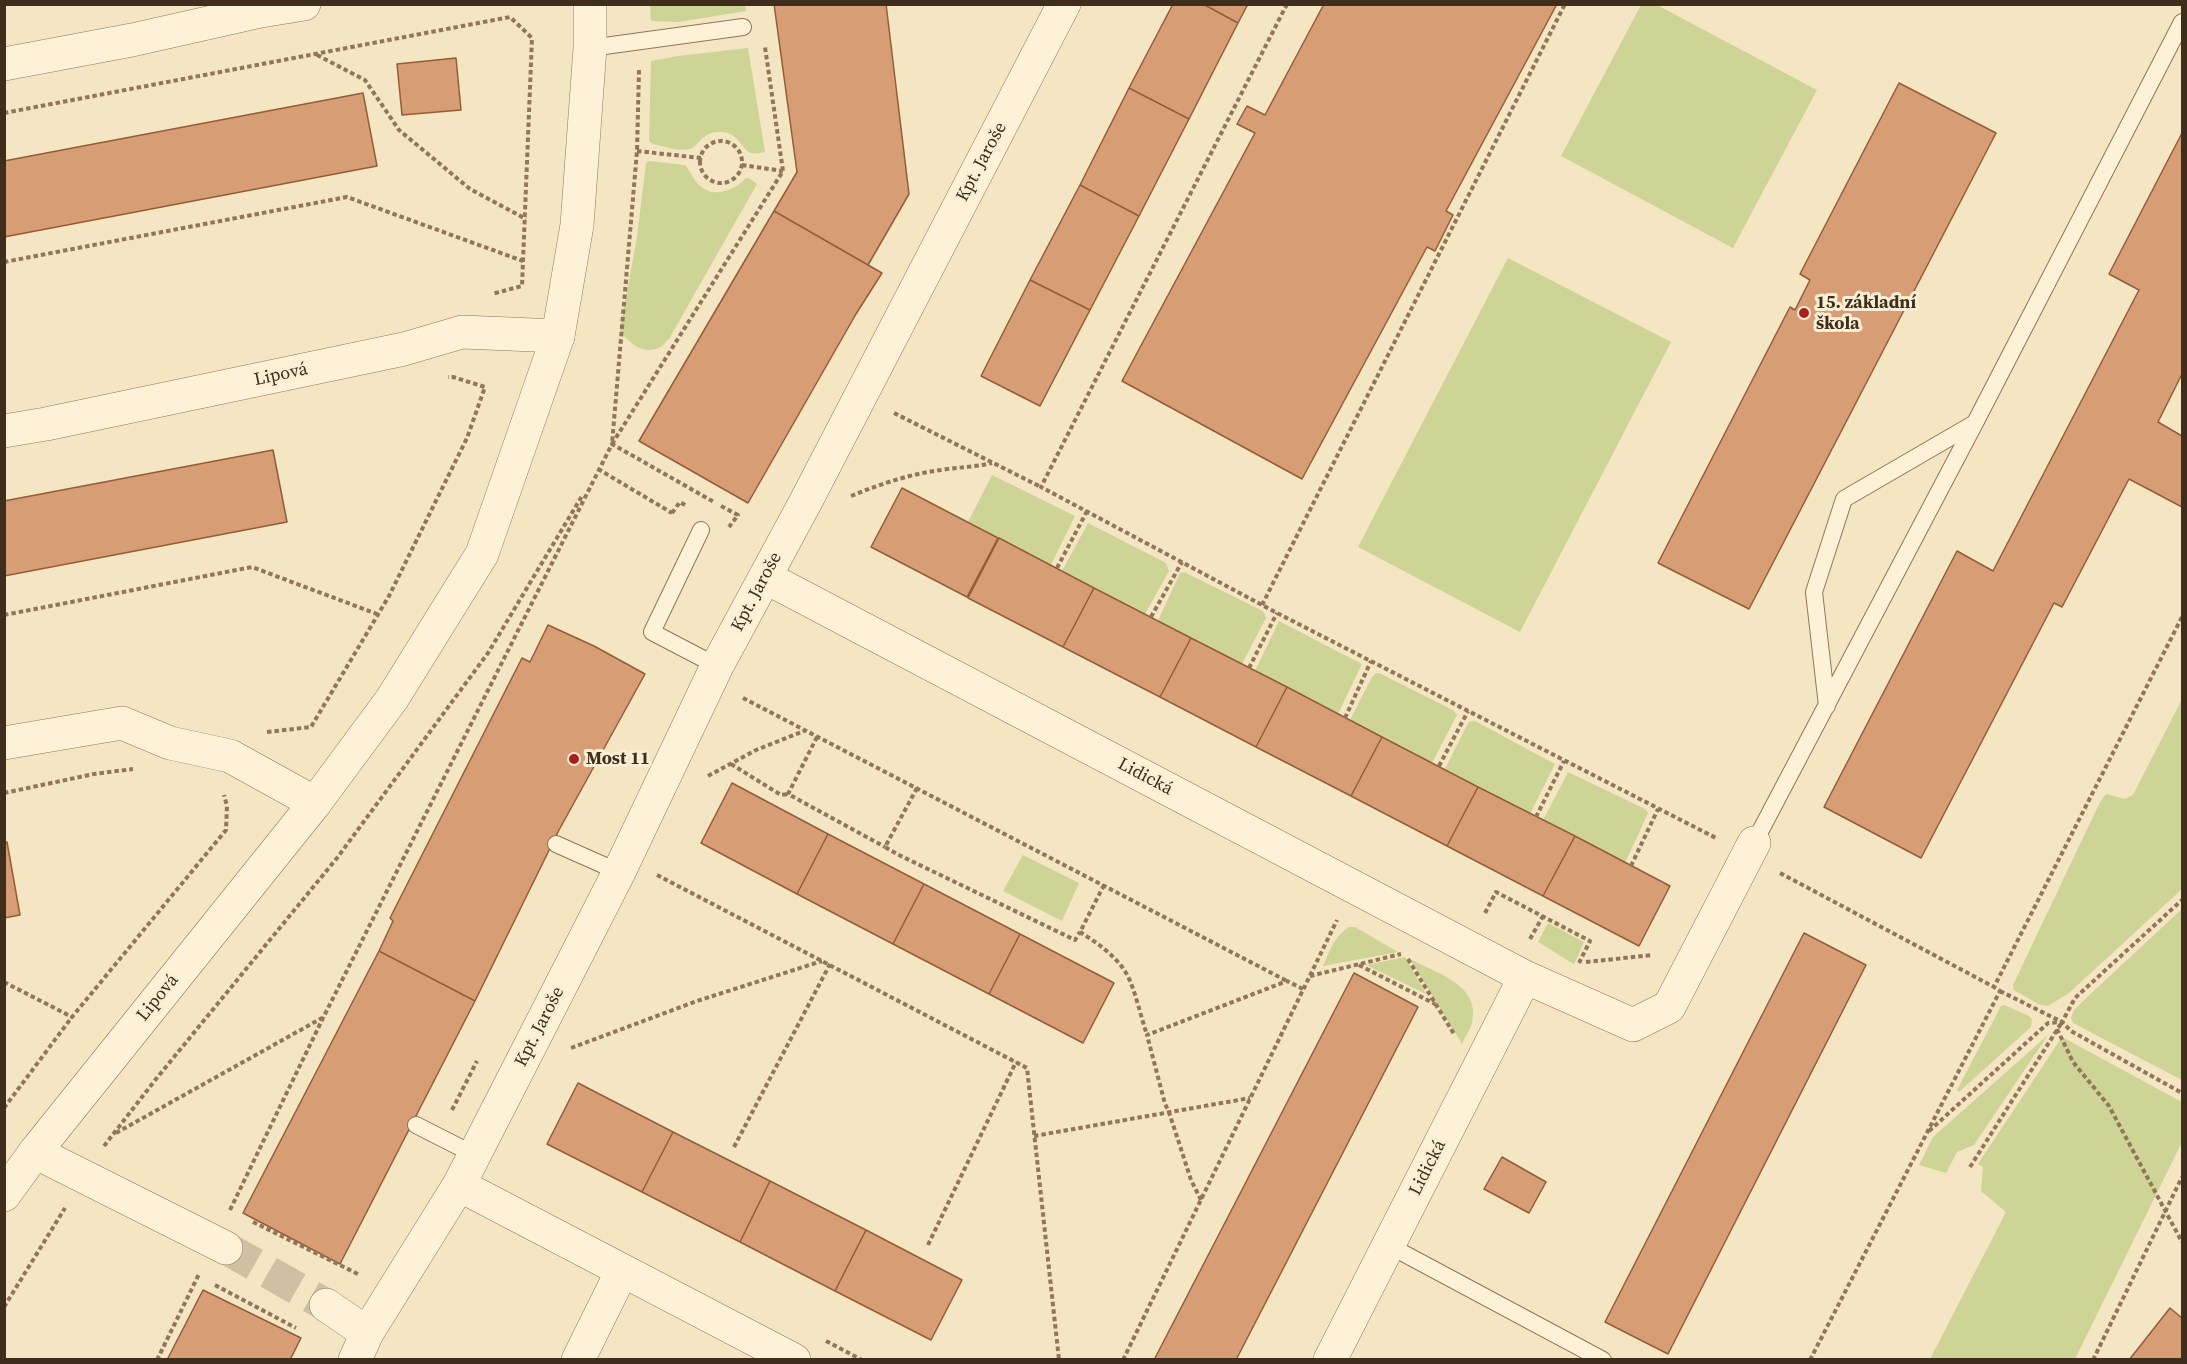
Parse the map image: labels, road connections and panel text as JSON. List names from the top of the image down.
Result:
{
  "streets": {
    "street": ["Kpt. Jaroše", "Lipová", "Lidická"]
  },
  "crossings": [
    ["Kpt. Jaroše", "Lidická"]
  ],
  "places": ["15. základní škola", "Most 11"]
}
